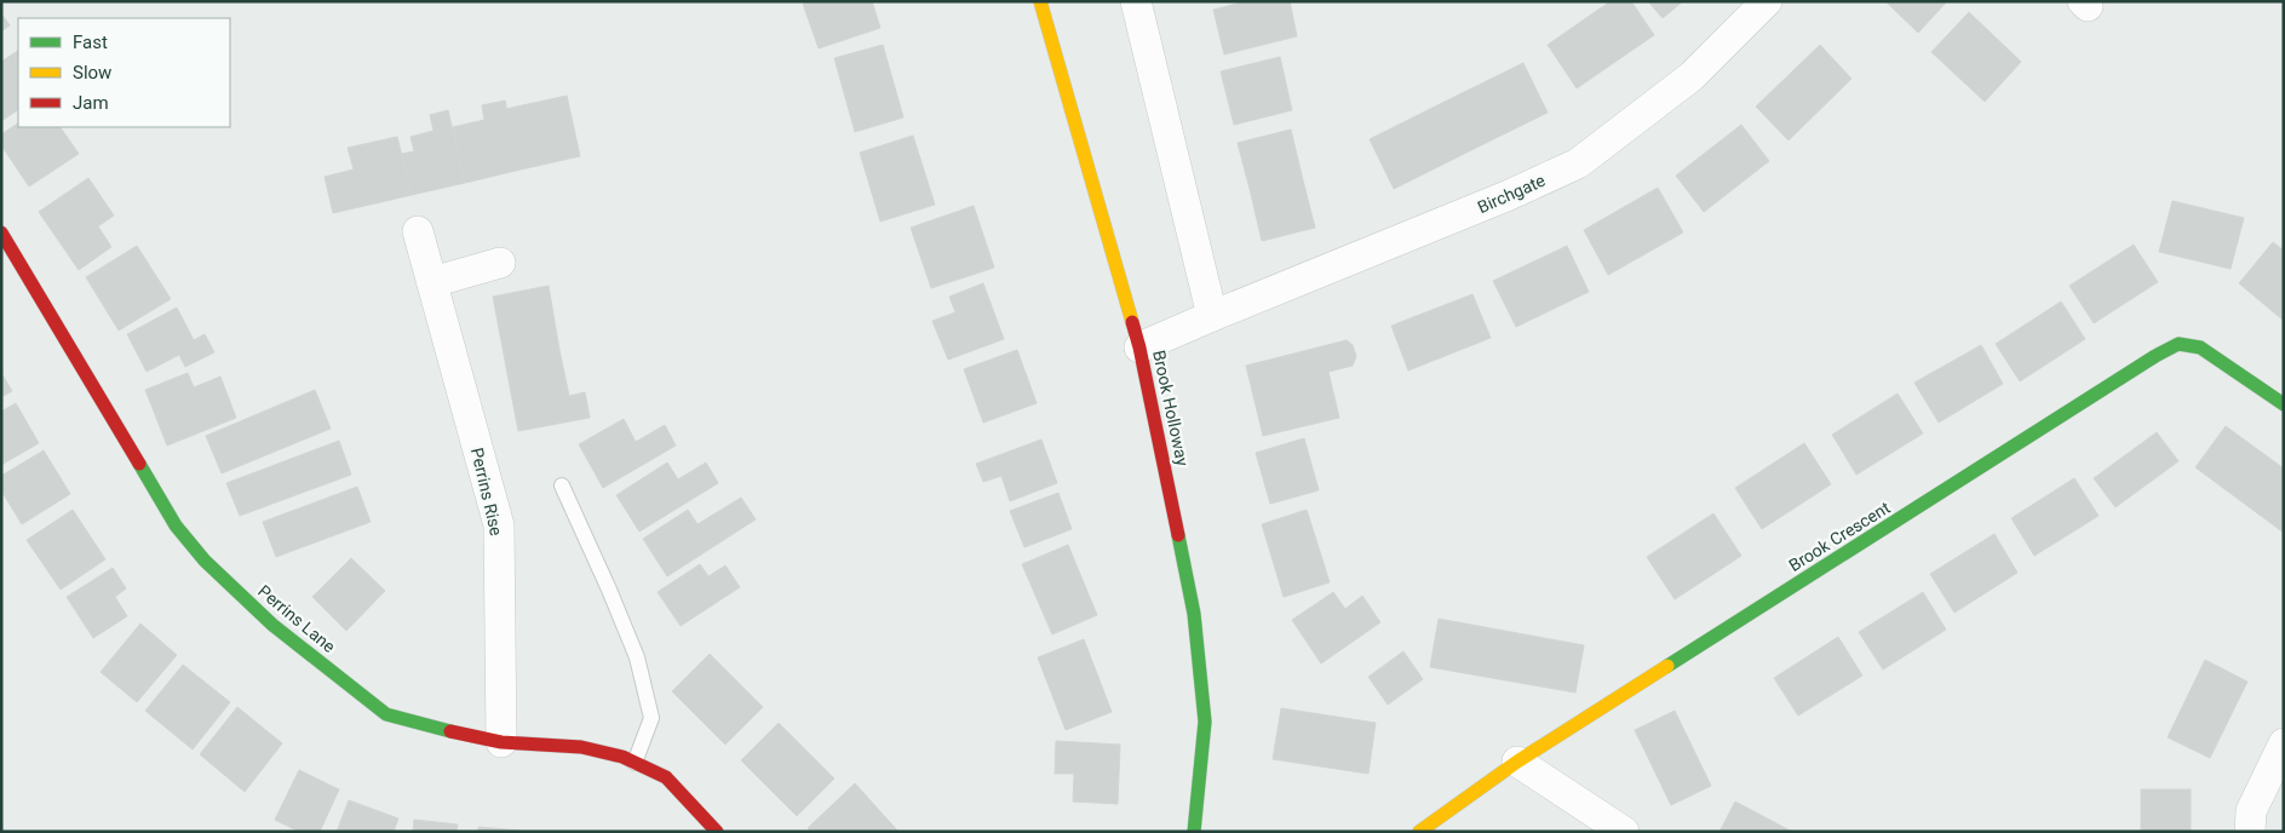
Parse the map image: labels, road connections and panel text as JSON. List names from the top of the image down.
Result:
{
  "streets": {
    "street": [
      "Birchgate",
      "Brook Holloway",
      "Perrins Rise",
      "Brook Crescent",
      "Perrins Lane"
    ]
  },
  "crossings": [
    ["Birchgate", "Brook Holloway"],
    ["Perrins Rise", "Perrins Lane"]
  ],
  "legend": ["Fast", "Slow", "Jam"]
}
